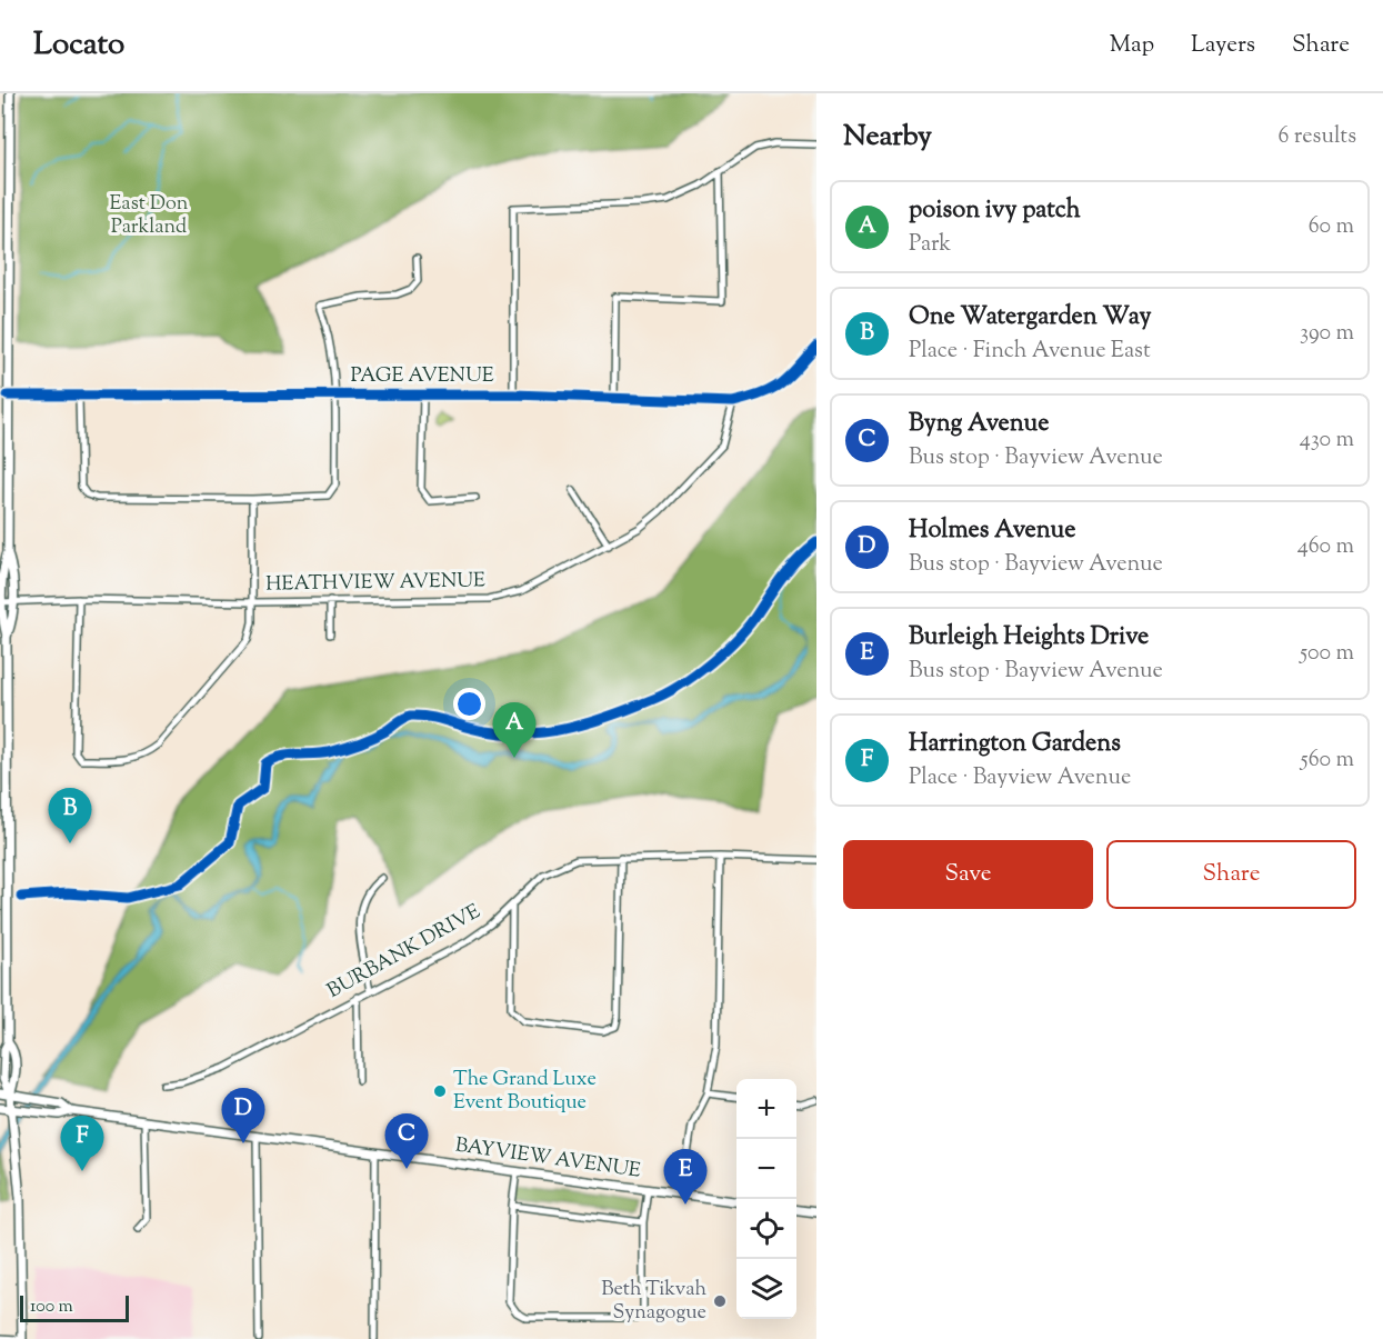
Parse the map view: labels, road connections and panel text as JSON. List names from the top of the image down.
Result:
{
  "streets": {
    "main road": ["BAYVIEW AVENUE"],
    "street": ["PAGE AVENUE", "HEATHVIEW AVENUE", "BURBANK DRIVE"]
  },
  "crossings": [
    ["PAGE AVENUE", "HEATHVIEW AVENUE"]
  ],
  "parks": ["East Don Parkland"],
  "places": ["The Grand Luxe Event Boutique", "Beth Tikvah Synagogue"],
  "scale_bar": "100 m",
  "page": {
    "header": "Locato",
    "nav": ["Map", "Layers", "Share"],
    "heading": ["Nearby", "6 results"],
    "list": [
      {
        "mark": "A",
        "name": "poison ivy patch",
        "note": "Park",
        "value": "60 m"
      },
      {
        "mark": "B",
        "name": "One Watergarden Way",
        "note": "Place · Finch Avenue East",
        "value": "390 m"
      },
      {
        "mark": "C",
        "name": "Byng Avenue",
        "note": "Bus stop · Bayview Avenue",
        "value": "430 m"
      },
      {
        "mark": "D",
        "name": "Holmes Avenue",
        "note": "Bus stop · Bayview Avenue",
        "value": "460 m"
      },
      {
        "mark": "E",
        "name": "Burleigh Heights Drive",
        "note": "Bus stop · Bayview Avenue",
        "value": "500 m"
      },
      {
        "mark": "F",
        "name": "Harrington Gardens",
        "note": "Place · Bayview Avenue",
        "value": "560 m"
      }
    ],
    "pins": [
      "A",
      "B",
      "D",
      "C",
      "F",
      "E"
    ],
    "buttons": ["Save", "Share"],
    "map_buttons": ["+", "−"],
    "scale": "100 m"
  }
}
